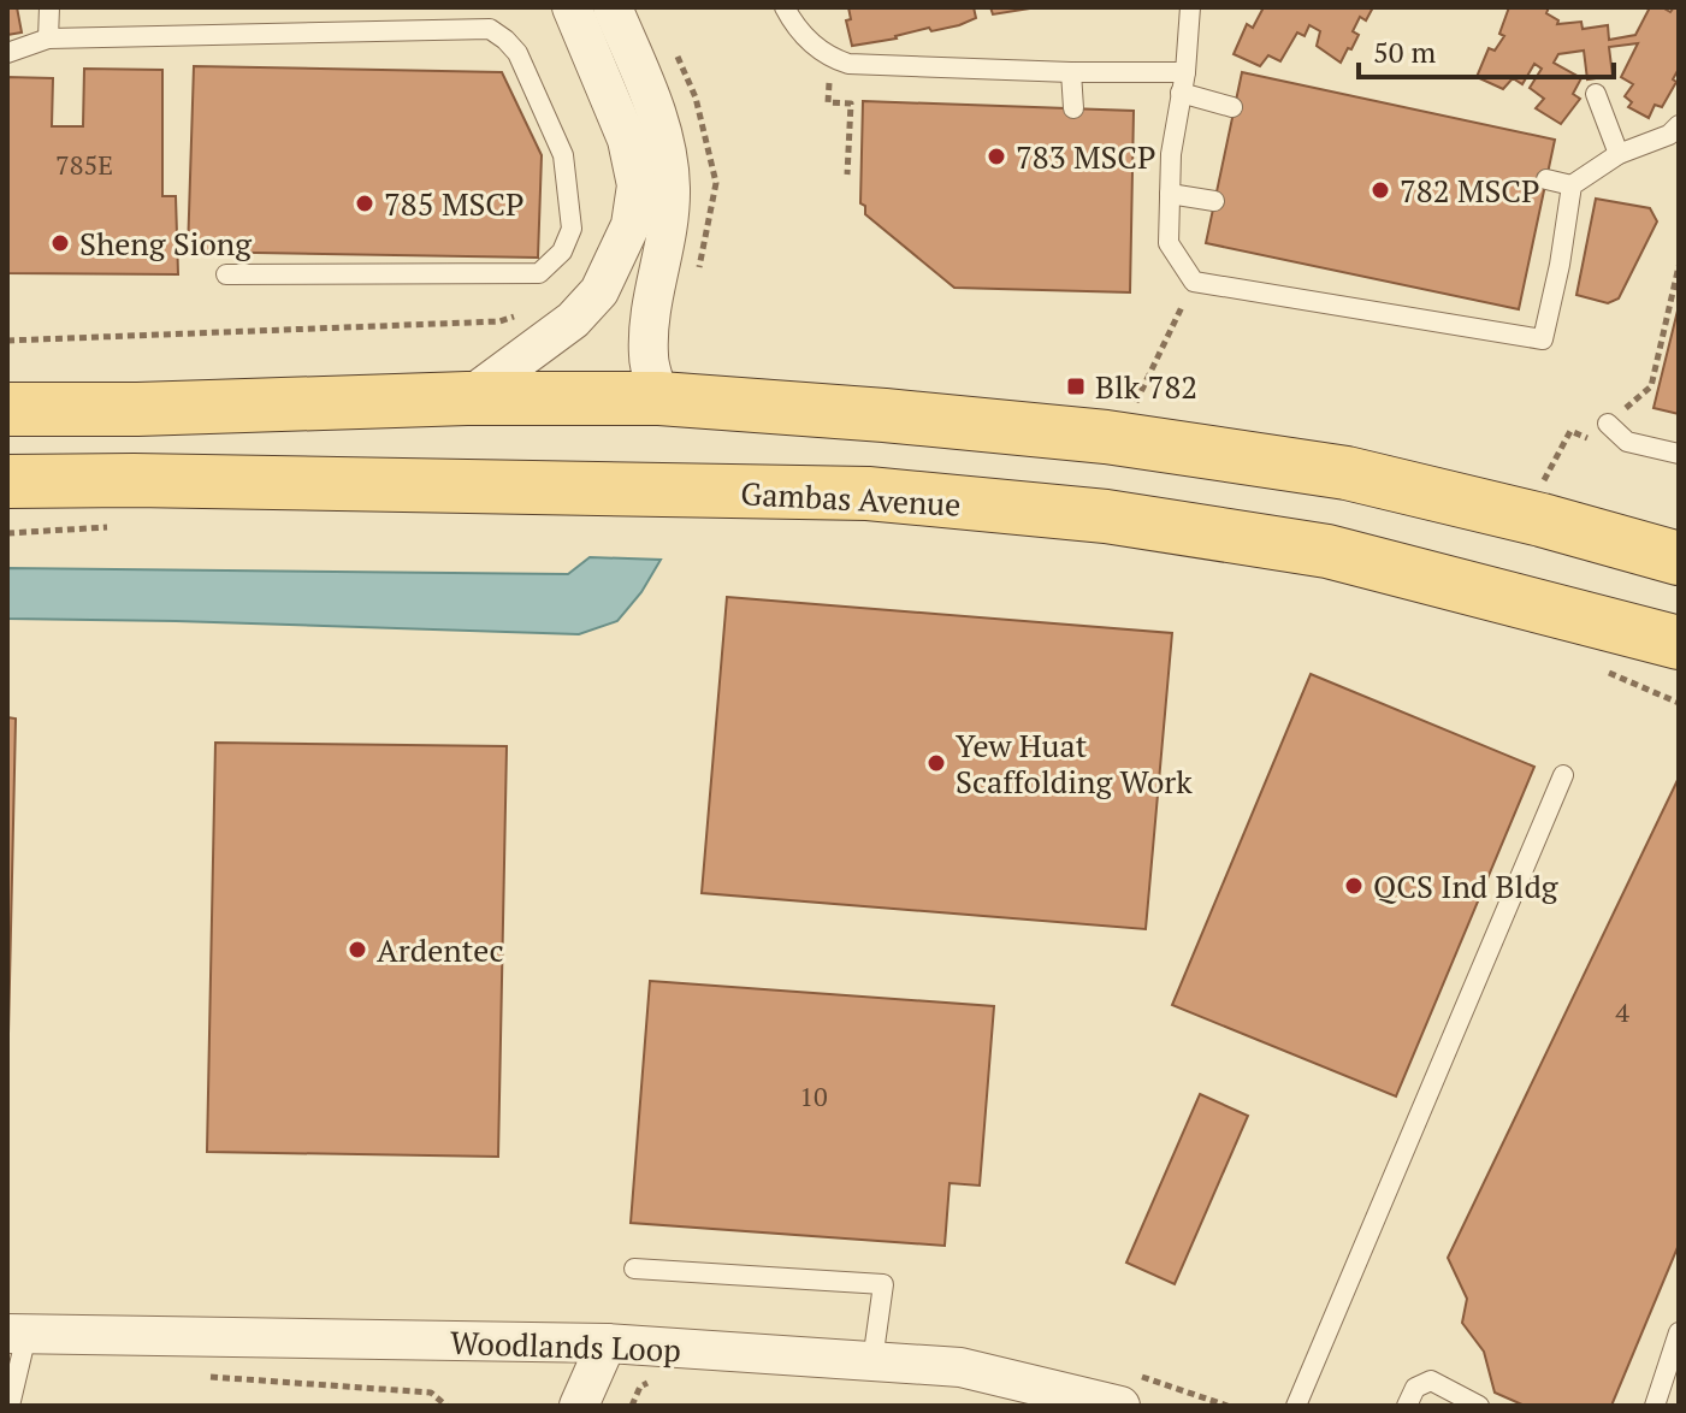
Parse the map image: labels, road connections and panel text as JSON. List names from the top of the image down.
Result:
{
  "streets": {
    "main road": ["Gambas Avenue"],
    "street": ["Woodlands Loop"]
  },
  "places": {
    "other": [
      "783 MSCP",
      "782 MSCP",
      "785 MSCP",
      "Sheng Siong",
      "Yew Huat Scaffolding Work",
      "QCS Ind Bldg",
      "Ardentec"
    ],
    "transit": ["Blk 782"]
  },
  "house_numbers": ["785E", "4", "10"],
  "scale_bar": "50 m"
}
